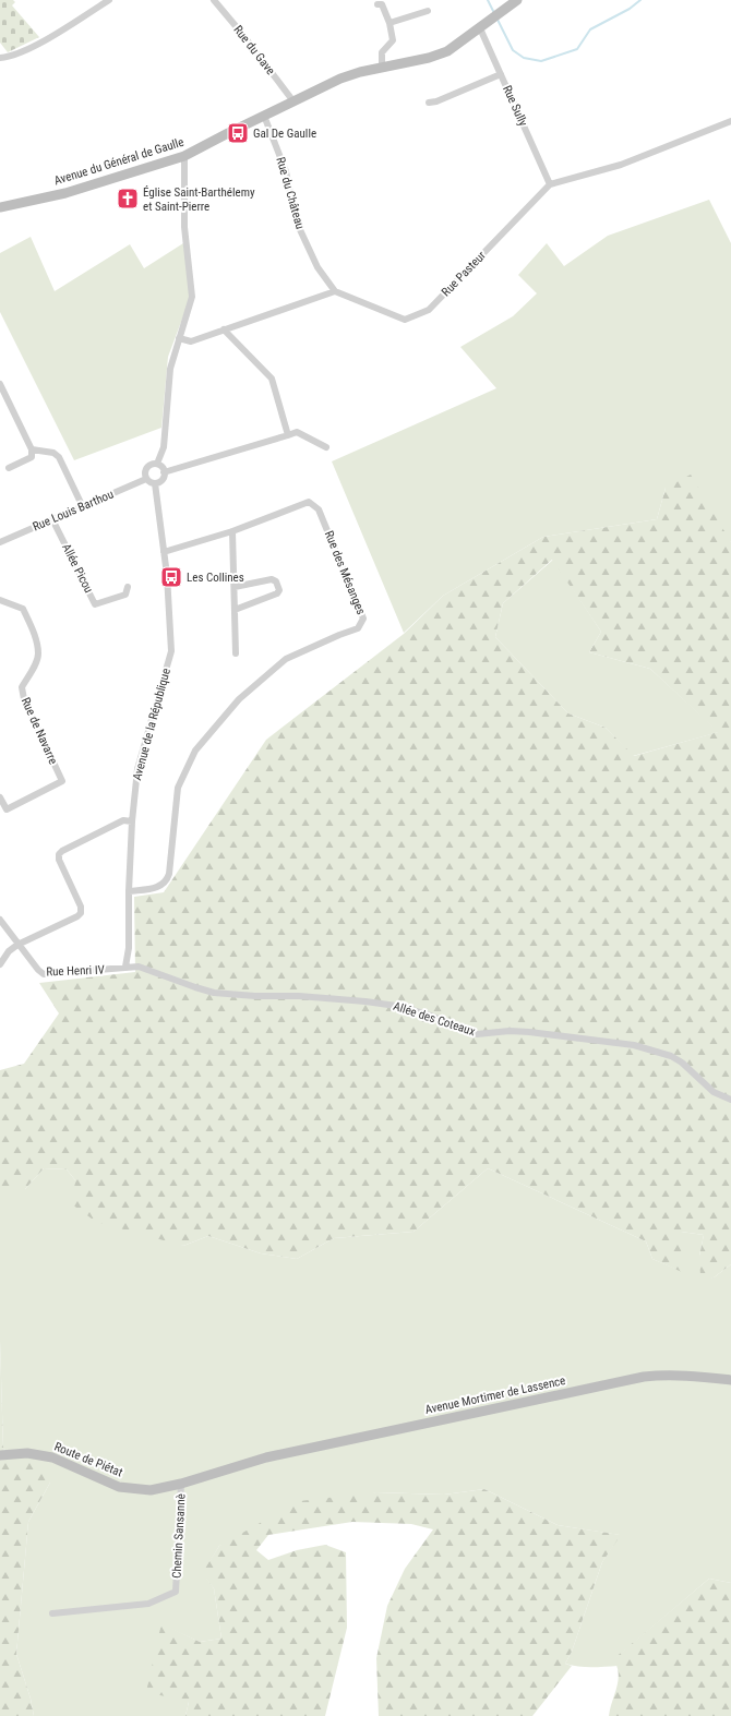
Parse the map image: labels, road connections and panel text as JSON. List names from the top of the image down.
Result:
{
  "streets": {
    "street": [
      "Rue du Gave",
      "Rue Sully",
      "Avenue du Général de Gaulle",
      "Rue du Château",
      "Rue Pasteur",
      "Rue Louis Barthou",
      "Allée Picou",
      "Rue des Mésanges",
      "Avenue de la République",
      "Rue de Navarre",
      "Rue Henri IV",
      "Allée des Coteaux",
      "Avenue Mortimer de Lassence",
      "Route de Piétat",
      "Chemin Sansannè"
    ]
  },
  "crossings": [
    ["Rue du Gave", "Avenue du Général de Gaulle"],
    ["Rue Sully", "Avenue du Général de Gaulle"],
    ["Rue Sully", "Rue Pasteur"],
    ["Avenue du Général de Gaulle", "Rue du Château"],
    ["Rue du Château", "Rue Pasteur"],
    ["Rue Louis Barthou", "Allée Picou"],
    ["Rue Louis Barthou", "Avenue de la République"],
    ["Rue des Mésanges", "Avenue de la République"],
    ["Avenue de la République", "Rue Henri IV"],
    ["Avenue de la République", "Allée des Coteaux"],
    ["Rue Henri IV", "Allée des Coteaux"],
    ["Avenue Mortimer de Lassence", "Route de Piétat"],
    ["Route de Piétat", "Chemin Sansannè"]
  ],
  "places": {
    "bus stop": ["Gal De Gaulle", "Les Collines"],
    "church": ["Église Saint-Barthélemy et Saint-Pierre"]
  }
}
